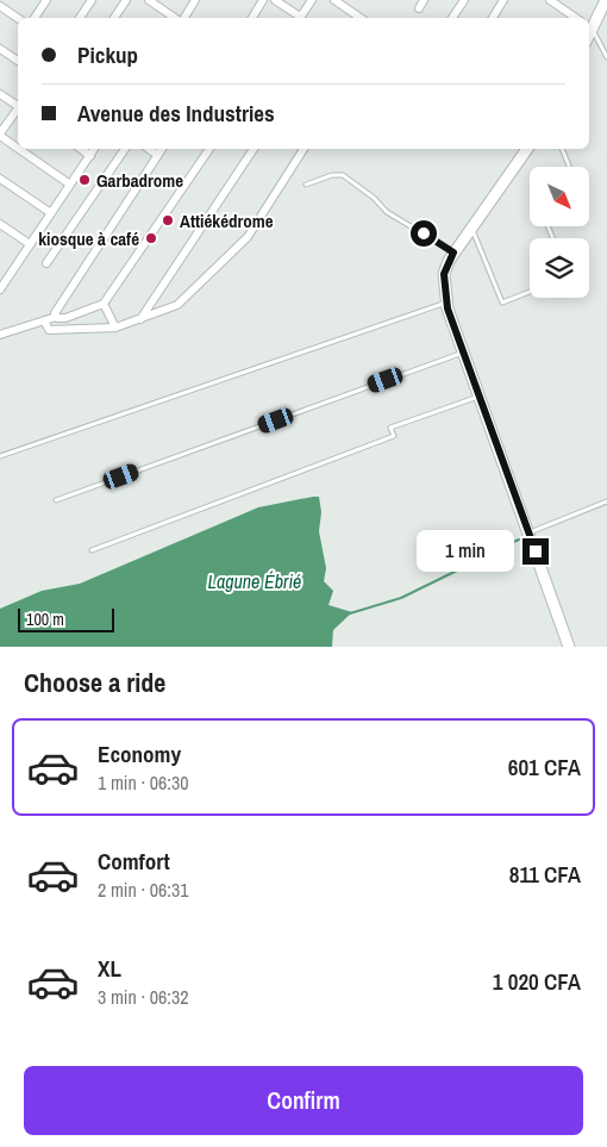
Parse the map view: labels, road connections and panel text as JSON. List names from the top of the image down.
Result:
{
  "water": ["Lagune Ébrié"],
  "places": ["Garbadrome", "Attiékédrome", "kiosque à café"],
  "scale_bar": "100 m",
  "north": "bottom right",
  "page": {
    "banner": ["Pickup", "Avenue des Industries"],
    "bubble": "1 min",
    "scale": "100 m",
    "heading": "Choose a ride",
    "list": [
      {
        "name": "Economy",
        "note": "1 min · 06:30",
        "value": "601 CFA"
      },
      {
        "name": "Comfort",
        "note": "2 min · 06:31",
        "value": "811 CFA"
      },
      {
        "name": "XL",
        "note": "3 min · 06:32",
        "value": "1 020 CFA"
      }
    ],
    "buttons": "Confirm"
  }
}
